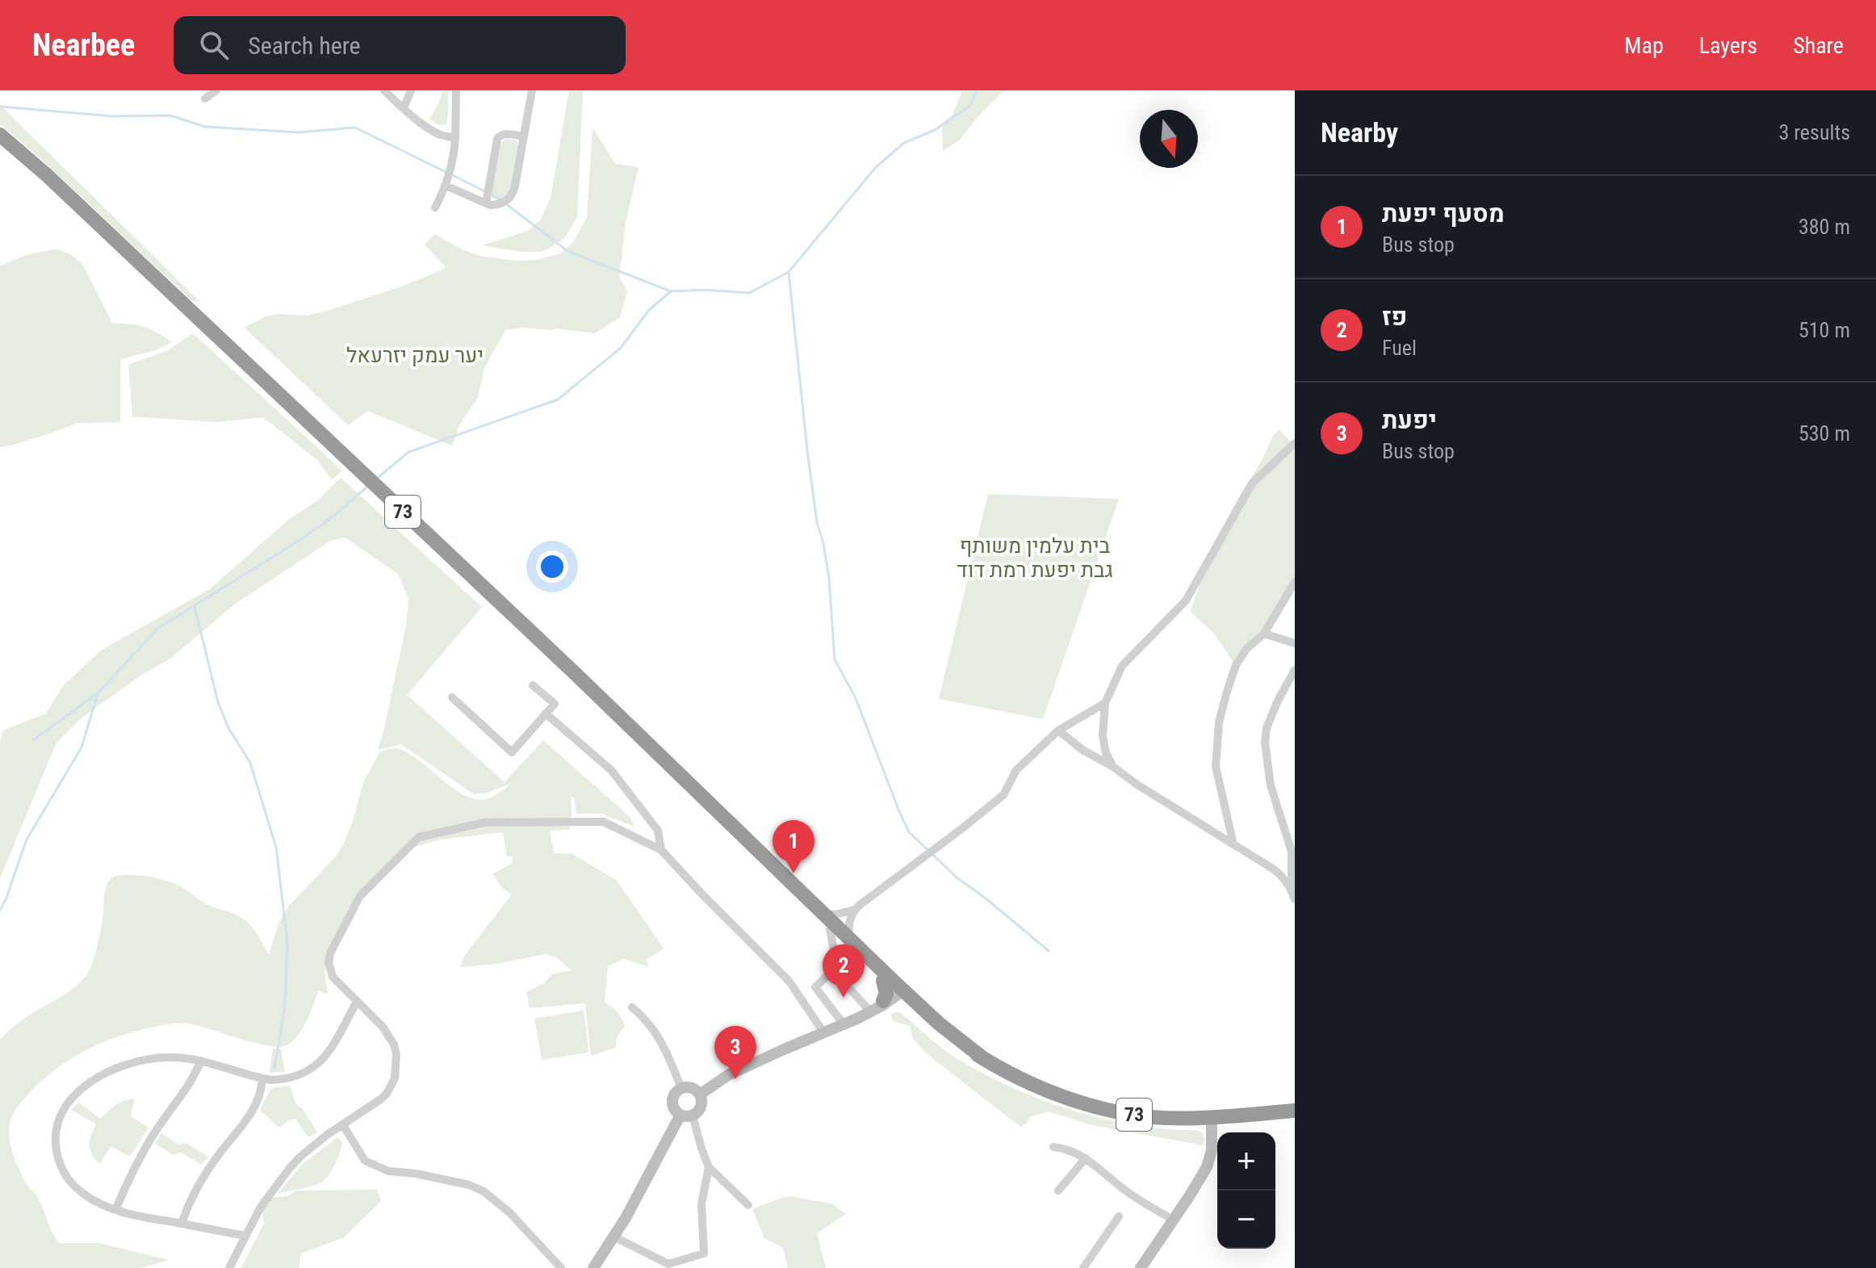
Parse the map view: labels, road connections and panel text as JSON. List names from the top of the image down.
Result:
{
  "streets": {
    "highway": ["73"]
  },
  "parks": ["יער עמק יזרעאל", "בית עלמין משותף גבת יפעת רמת דוד"],
  "north": "bottom",
  "page": {
    "header": "Nearbee",
    "search": "Search here",
    "nav": ["Map", "Layers", "Share"],
    "heading": ["Nearby", "3 results"],
    "list": [
      {
        "mark": "1",
        "name": "מסעף יפעת",
        "note": "Bus stop",
        "value": "380 m"
      },
      {
        "mark": "2",
        "name": "פז",
        "note": "Fuel",
        "value": "510 m"
      },
      {
        "mark": "3",
        "name": "יפעת",
        "note": "Bus stop",
        "value": "530 m"
      }
    ],
    "pins": ["1", "2", "3"],
    "map_buttons": ["+", "−"]
  }
}
